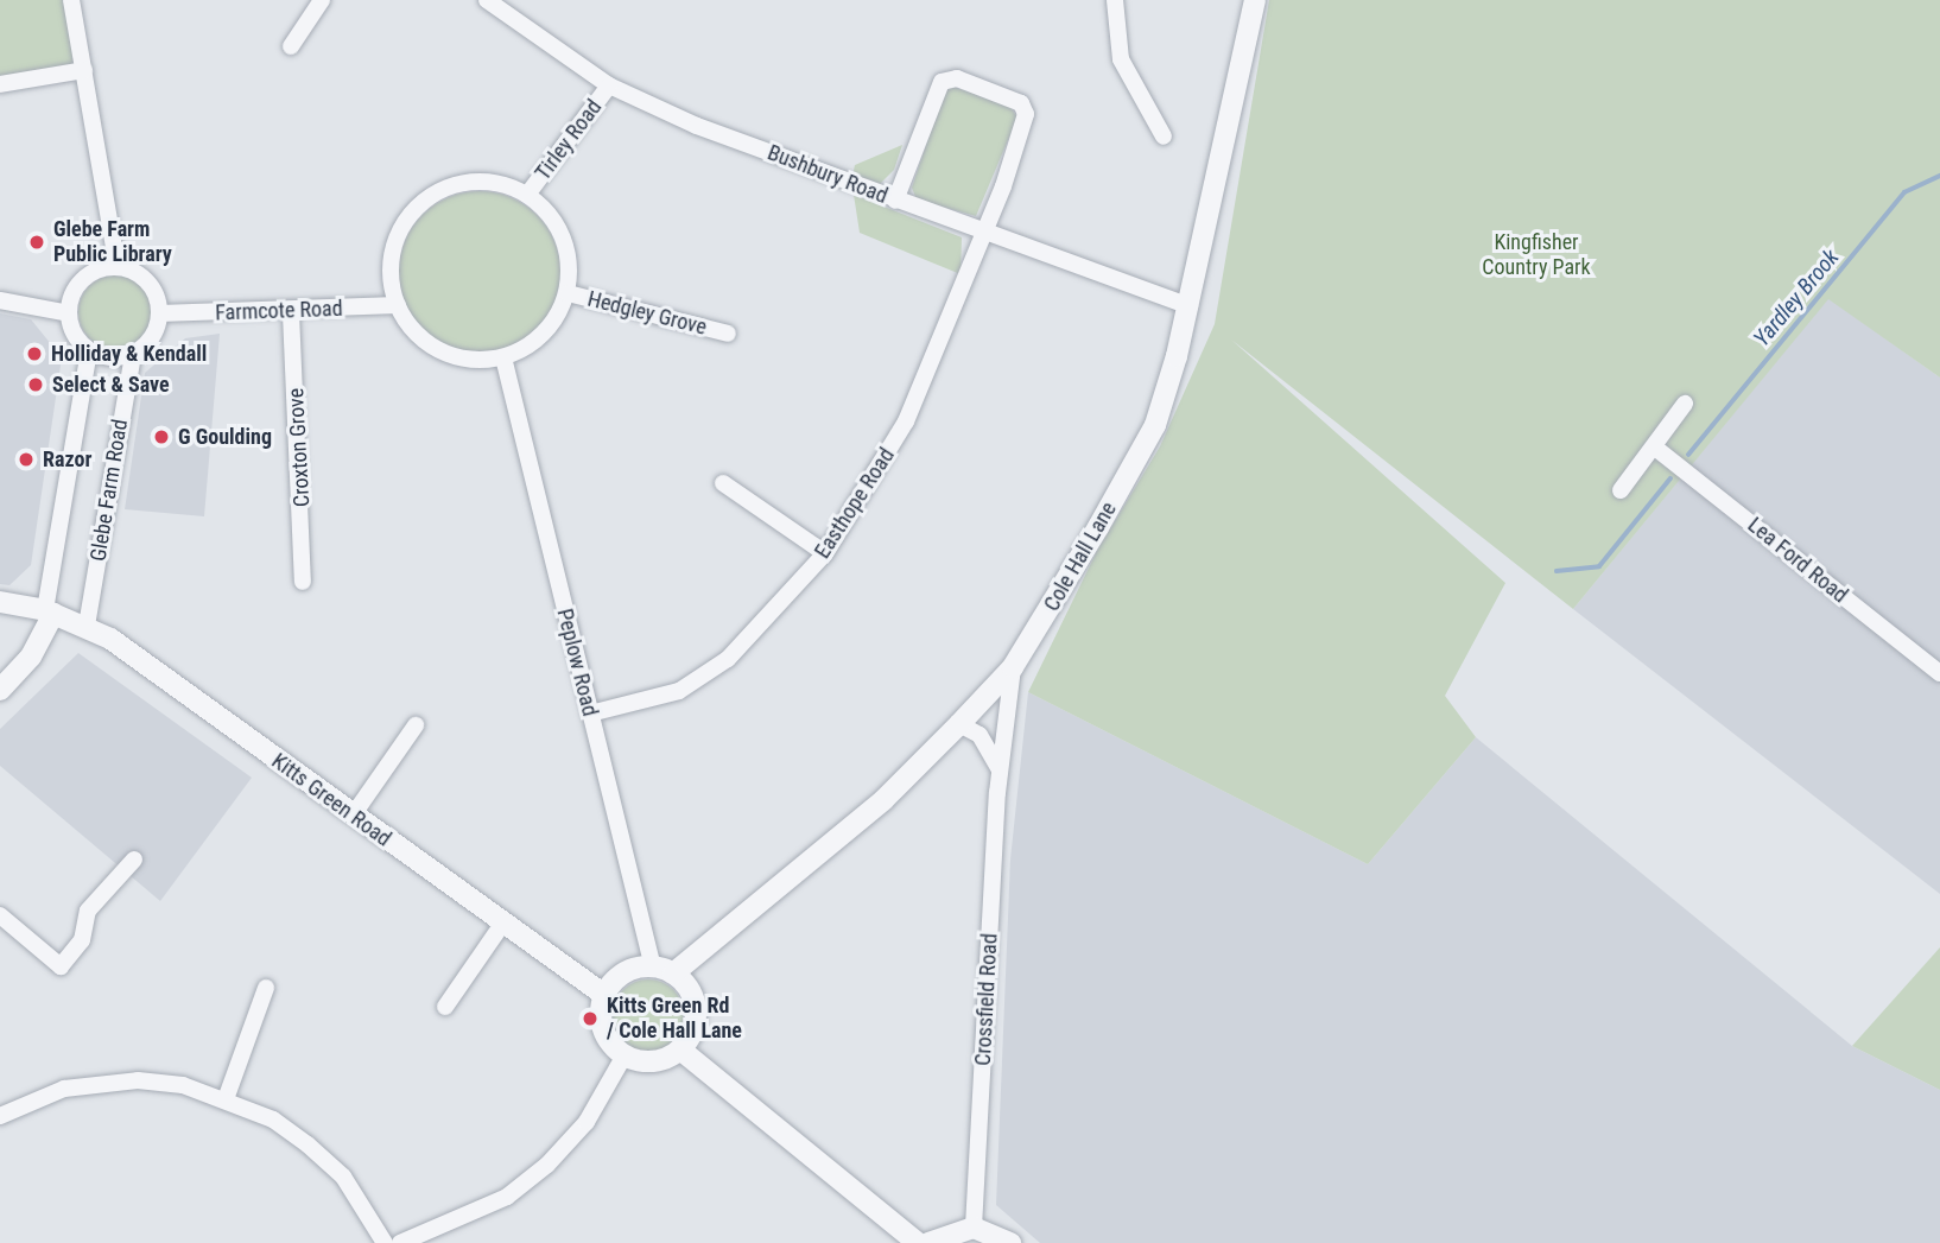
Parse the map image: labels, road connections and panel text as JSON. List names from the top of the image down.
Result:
{
  "streets": {
    "street": [
      "Tirley Road",
      "Bushbury Road",
      "Farmcote Road",
      "Hedgley Grove",
      "Croxton Grove",
      "Glebe Farm Road",
      "Easthope Road",
      "Cole Hall Lane",
      "Lea Ford Road",
      "Peplow Road",
      "Kitts Green Road",
      "Crossfield Road"
    ]
  },
  "crossings": [
    ["Tirley Road", "Bushbury Road"],
    ["Tirley Road", "Farmcote Road"],
    ["Tirley Road", "Hedgley Grove"],
    ["Tirley Road", "Peplow Road"],
    ["Bushbury Road", "Easthope Road"],
    ["Bushbury Road", "Cole Hall Lane"],
    ["Farmcote Road", "Hedgley Grove"],
    ["Farmcote Road", "Croxton Grove"],
    ["Farmcote Road", "Glebe Farm Road"],
    ["Farmcote Road", "Peplow Road"],
    ["Hedgley Grove", "Peplow Road"],
    ["Glebe Farm Road", "Kitts Green Road"],
    ["Easthope Road", "Peplow Road"],
    ["Cole Hall Lane", "Peplow Road"],
    ["Cole Hall Lane", "Kitts Green Road"],
    ["Cole Hall Lane", "Crossfield Road"],
    ["Peplow Road", "Kitts Green Road"]
  ],
  "water": ["Yardley Brook"],
  "parks": ["Kingfisher Country Park"],
  "places": [
    "Glebe Farm Public Library",
    "Holliday & Kendall",
    "Select & Save",
    "G Goulding",
    "Razor",
    "Kitts Green Rd / Cole Hall Lane"
  ]
}
